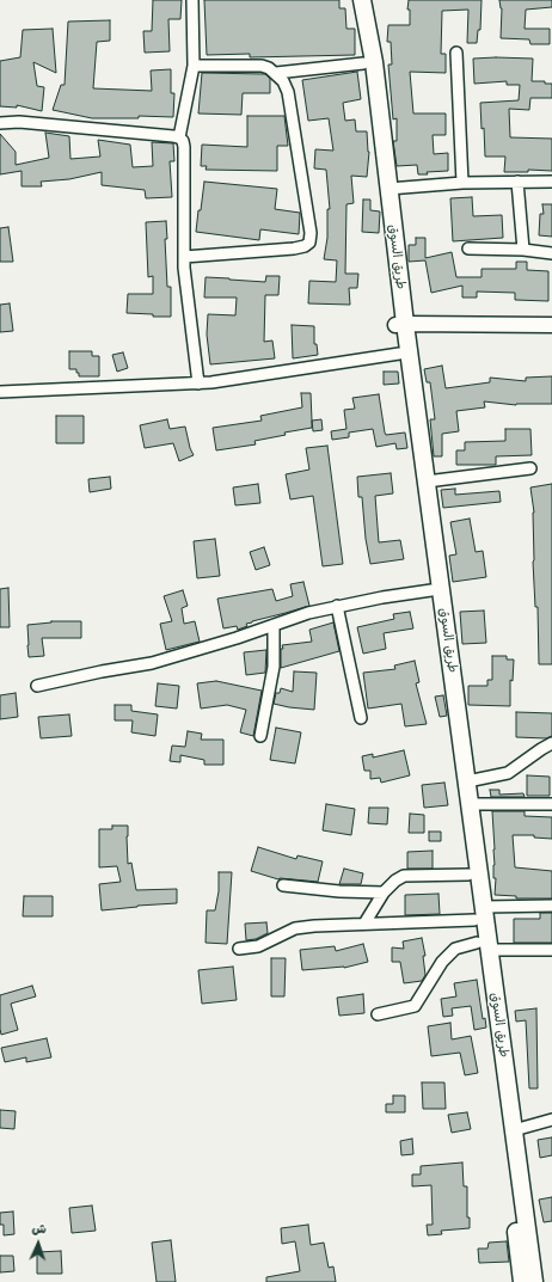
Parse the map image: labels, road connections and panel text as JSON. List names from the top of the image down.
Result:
{
  "streets": {
    "main road": ["طريق السوق"]
  },
  "north": "top"
}
